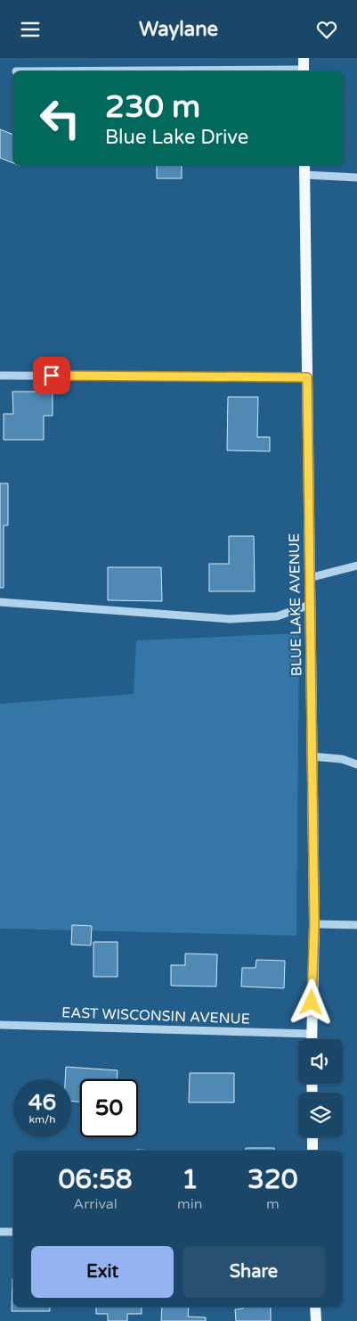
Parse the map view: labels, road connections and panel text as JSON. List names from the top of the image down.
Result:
{
  "streets": {
    "main road": ["BLUE LAKE AVENUE"],
    "street": ["EAST WISCONSIN AVENUE"]
  },
  "crossings": [
    ["BLUE LAKE AVENUE", "EAST WISCONSIN AVENUE"]
  ],
  "page": {
    "header": "Waylane",
    "turn": ["230 m", "Blue Lake Drive"],
    "speed": "46 km/h",
    "limit": "50",
    "eta": [
      "06:58",
      "Arrival",
      "1",
      "min",
      "320",
      "m"
    ],
    "buttons": ["Exit", "Share"]
  }
}
